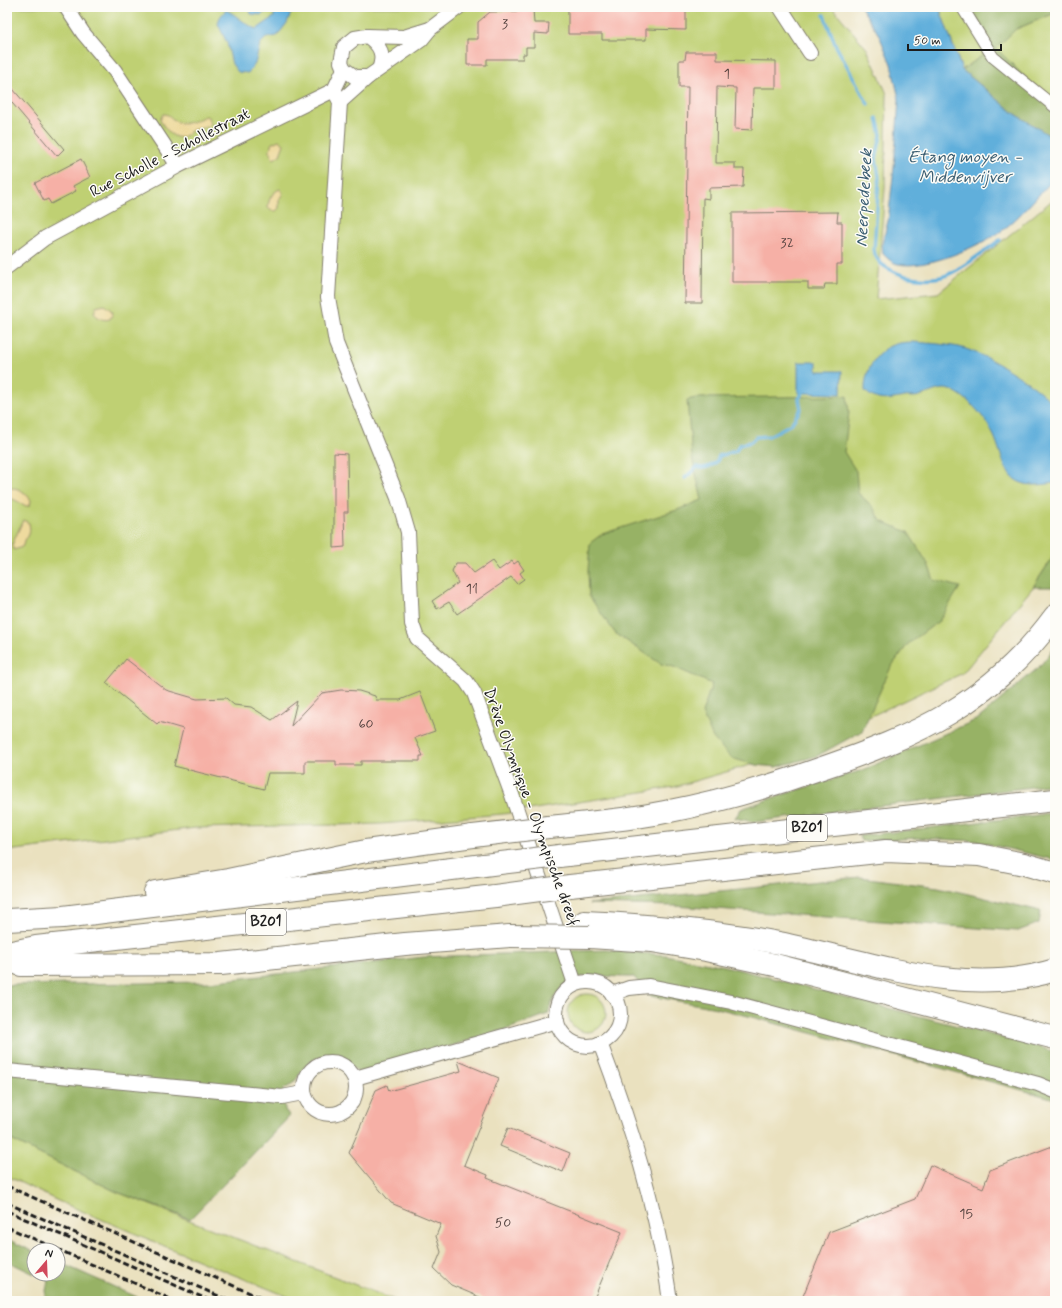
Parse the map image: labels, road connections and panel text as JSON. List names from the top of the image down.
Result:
{
  "streets": {
    "highway": ["B201"],
    "street": ["Rue Scholle - Schollestraat", "Drève Olympique - Olympische dreef"]
  },
  "crossings": [
    ["Rue Scholle - Schollestraat", "Drève Olympique - Olympische dreef"]
  ],
  "water": ["Étang moyen - Middenvijver", "Neerpedebeek"],
  "house_numbers": [
    "3",
    "1",
    "32",
    "11",
    "60",
    "15",
    "50"
  ],
  "scale_bar": "50 m",
  "north": "top"
}
